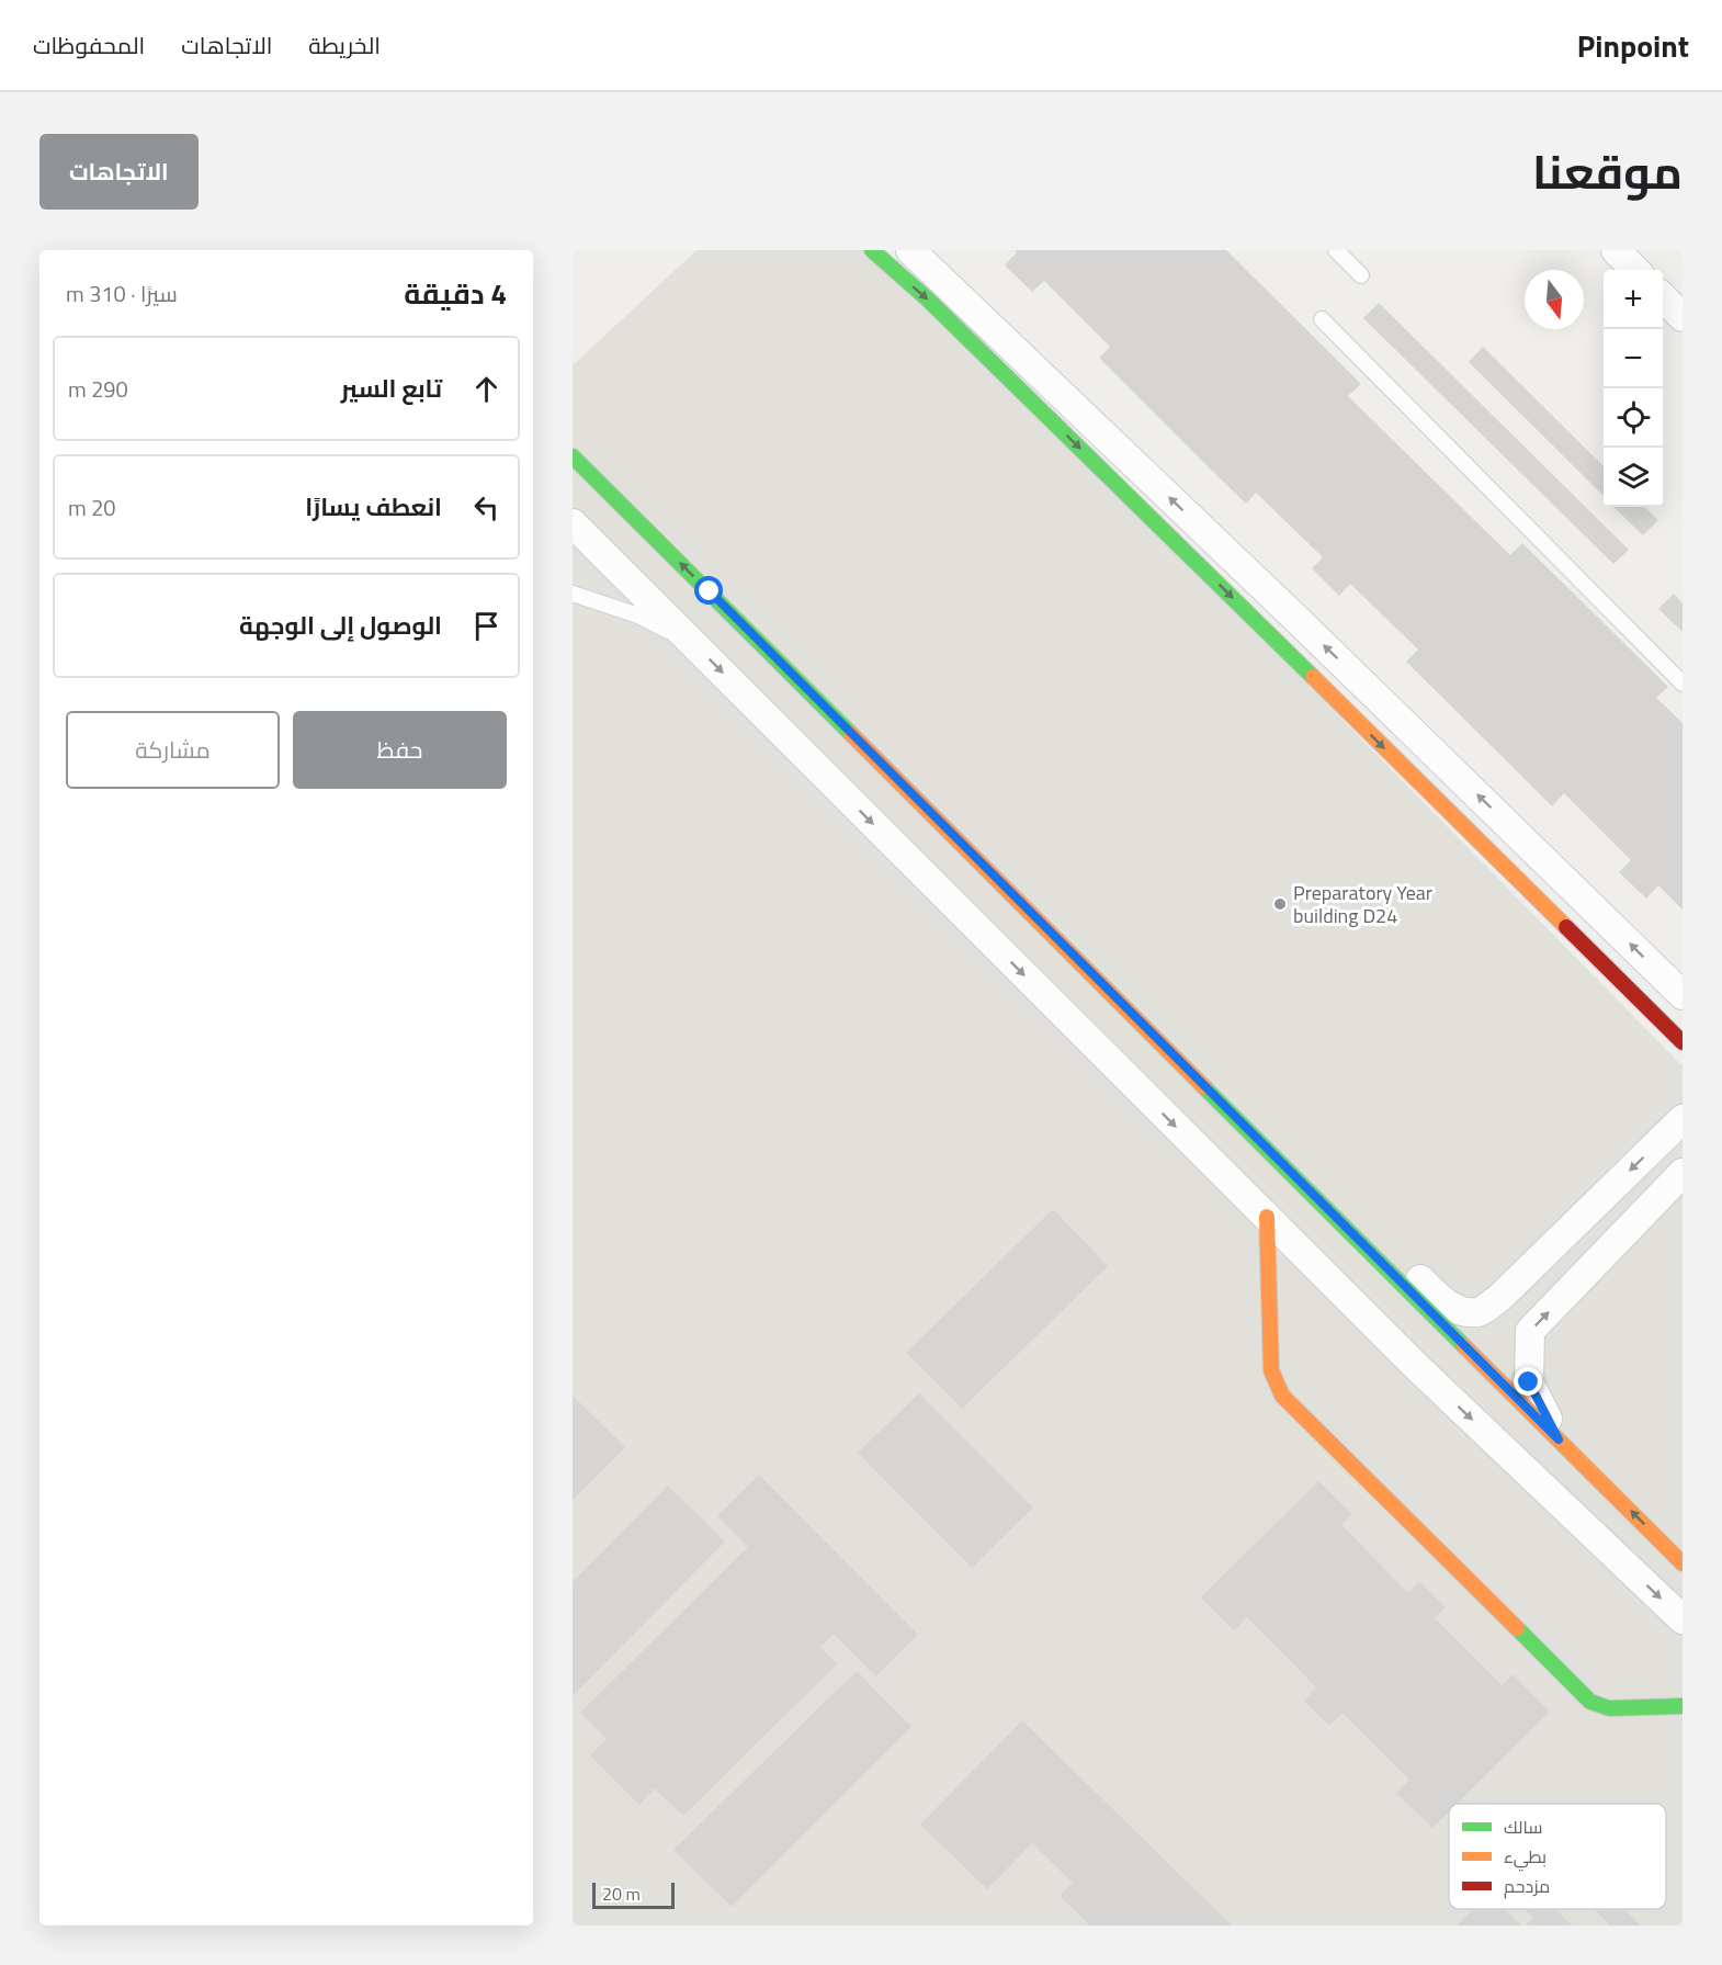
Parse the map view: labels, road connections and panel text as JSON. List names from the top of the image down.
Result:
{
  "places": ["Preparatory Year building D24"],
  "legend": ["سالك", "بطيء", "مزدحم"],
  "scale_bar": "20 m",
  "north": "bottom",
  "page": {
    "header": "Pinpoint",
    "nav": ["الخريطة", "الاتجاهات", "المحفوظات"],
    "title": "موقعنا",
    "buttons": [
      "الاتجاهات",
      ["حفظ", "مشاركة"]
    ],
    "heading": ["4 دقيقة", "سيرًا · 310 m"],
    "map_buttons": ["+", "−"],
    "list": [
      ["تابع السير", "290 m"],
      ["انعطف يسارًا", "20 m"],
      "الوصول إلى الوجهة"
    ],
    "scale": "20 m"
  }
}
